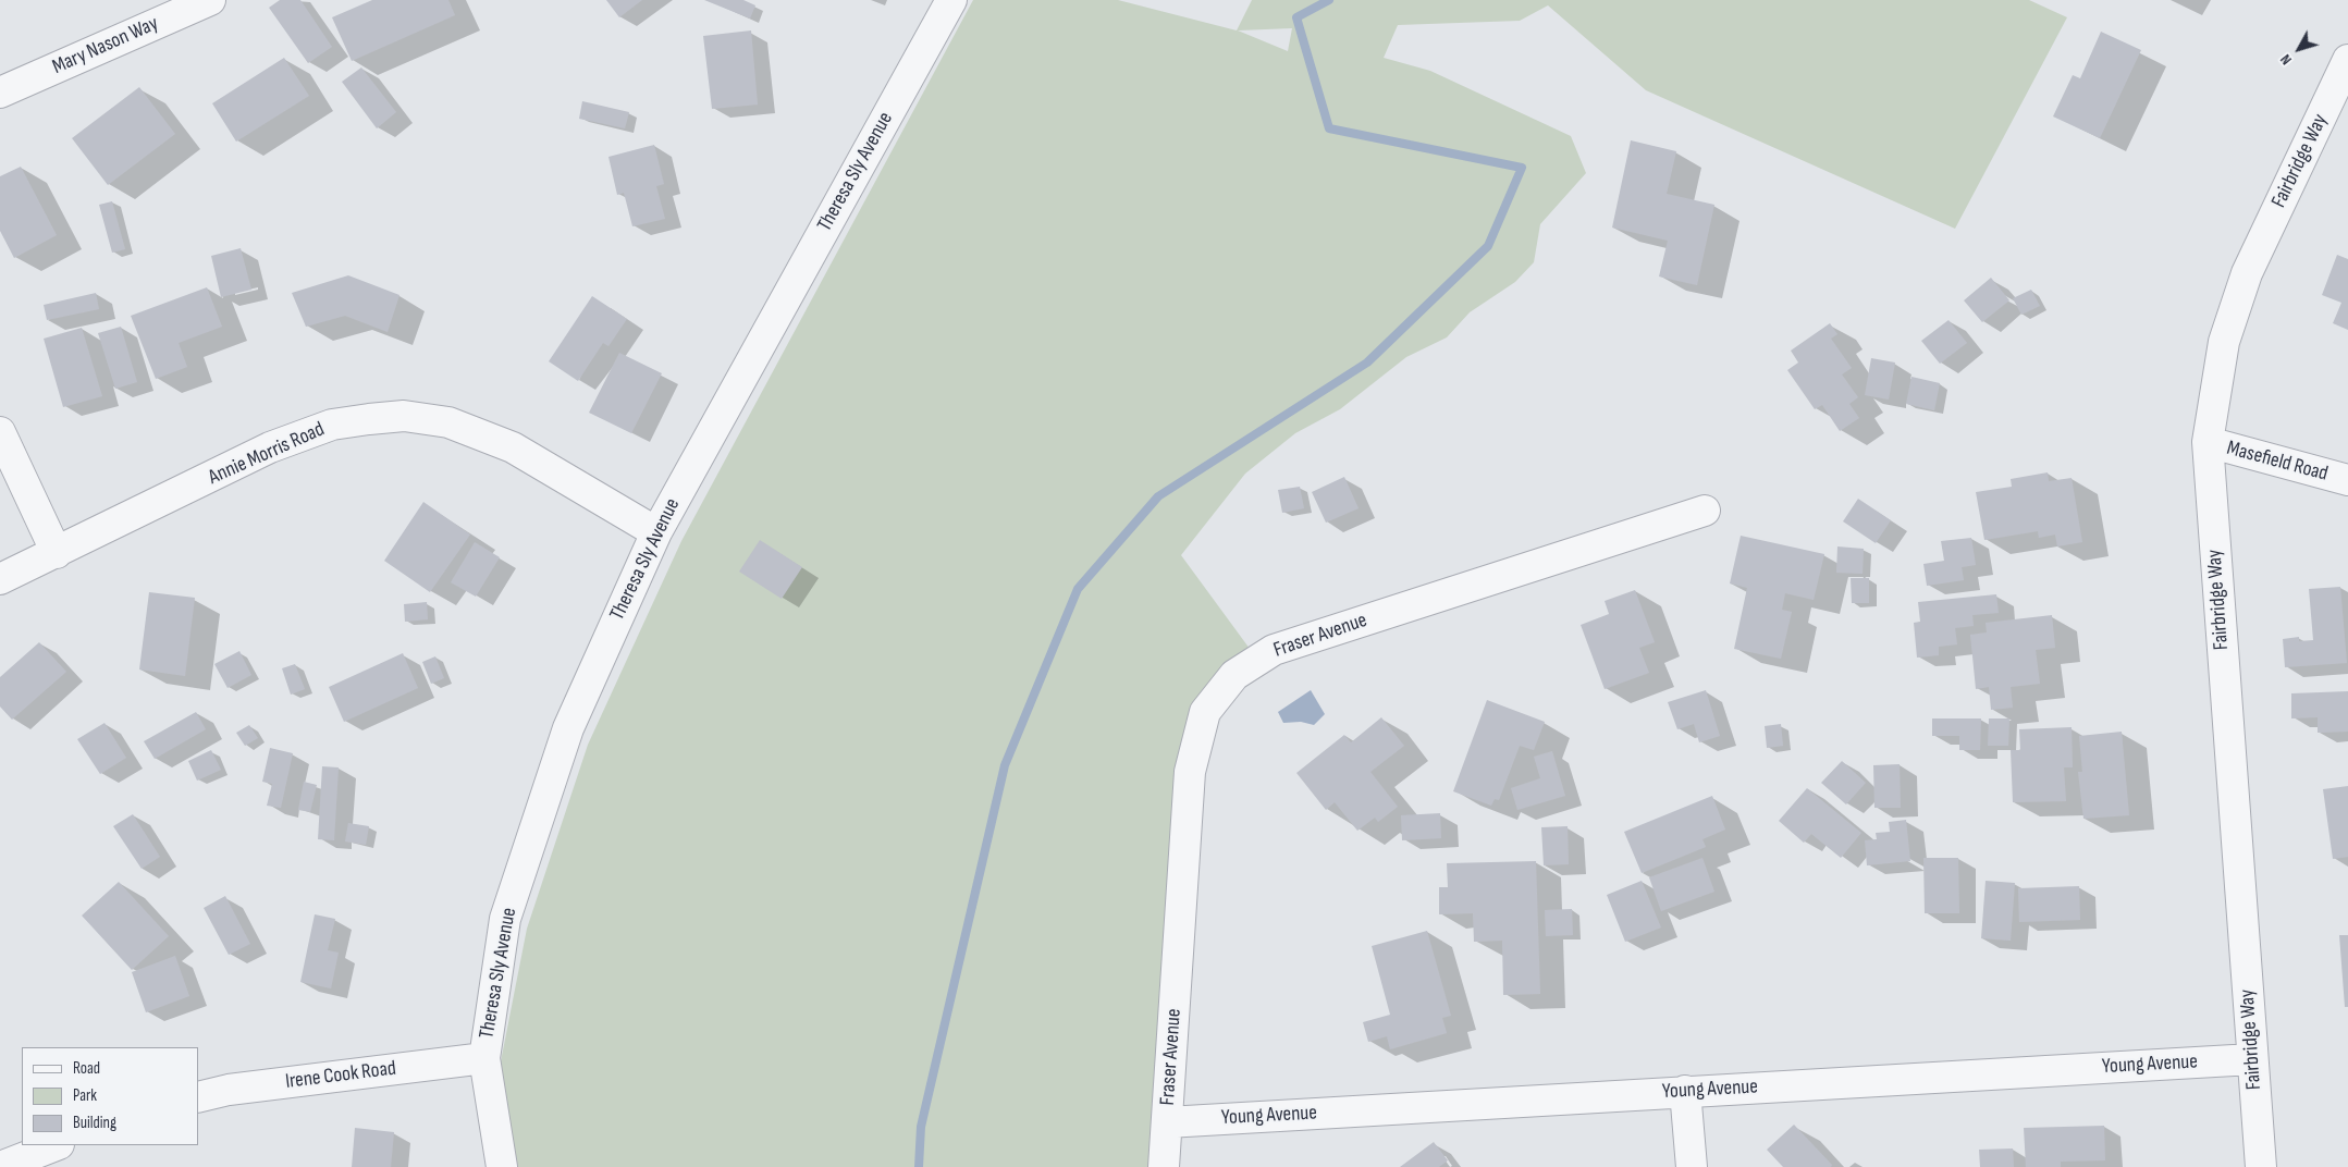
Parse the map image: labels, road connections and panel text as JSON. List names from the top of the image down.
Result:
{
  "streets": {
    "street": [
      "Mary Nason Way",
      "Fairbridge Way",
      "Theresa Sly Avenue",
      "Annie Morris Road",
      "Masefield Road",
      "Fraser Avenue",
      "Young Avenue",
      "Irene Cook Road"
    ]
  },
  "crossings": [
    ["Fairbridge Way", "Masefield Road"],
    ["Fairbridge Way", "Young Avenue"],
    ["Theresa Sly Avenue", "Annie Morris Road"],
    ["Theresa Sly Avenue", "Irene Cook Road"],
    ["Fraser Avenue", "Young Avenue"]
  ],
  "legend": ["Road", "Park", "Building"],
  "north": "bottom left"
}
